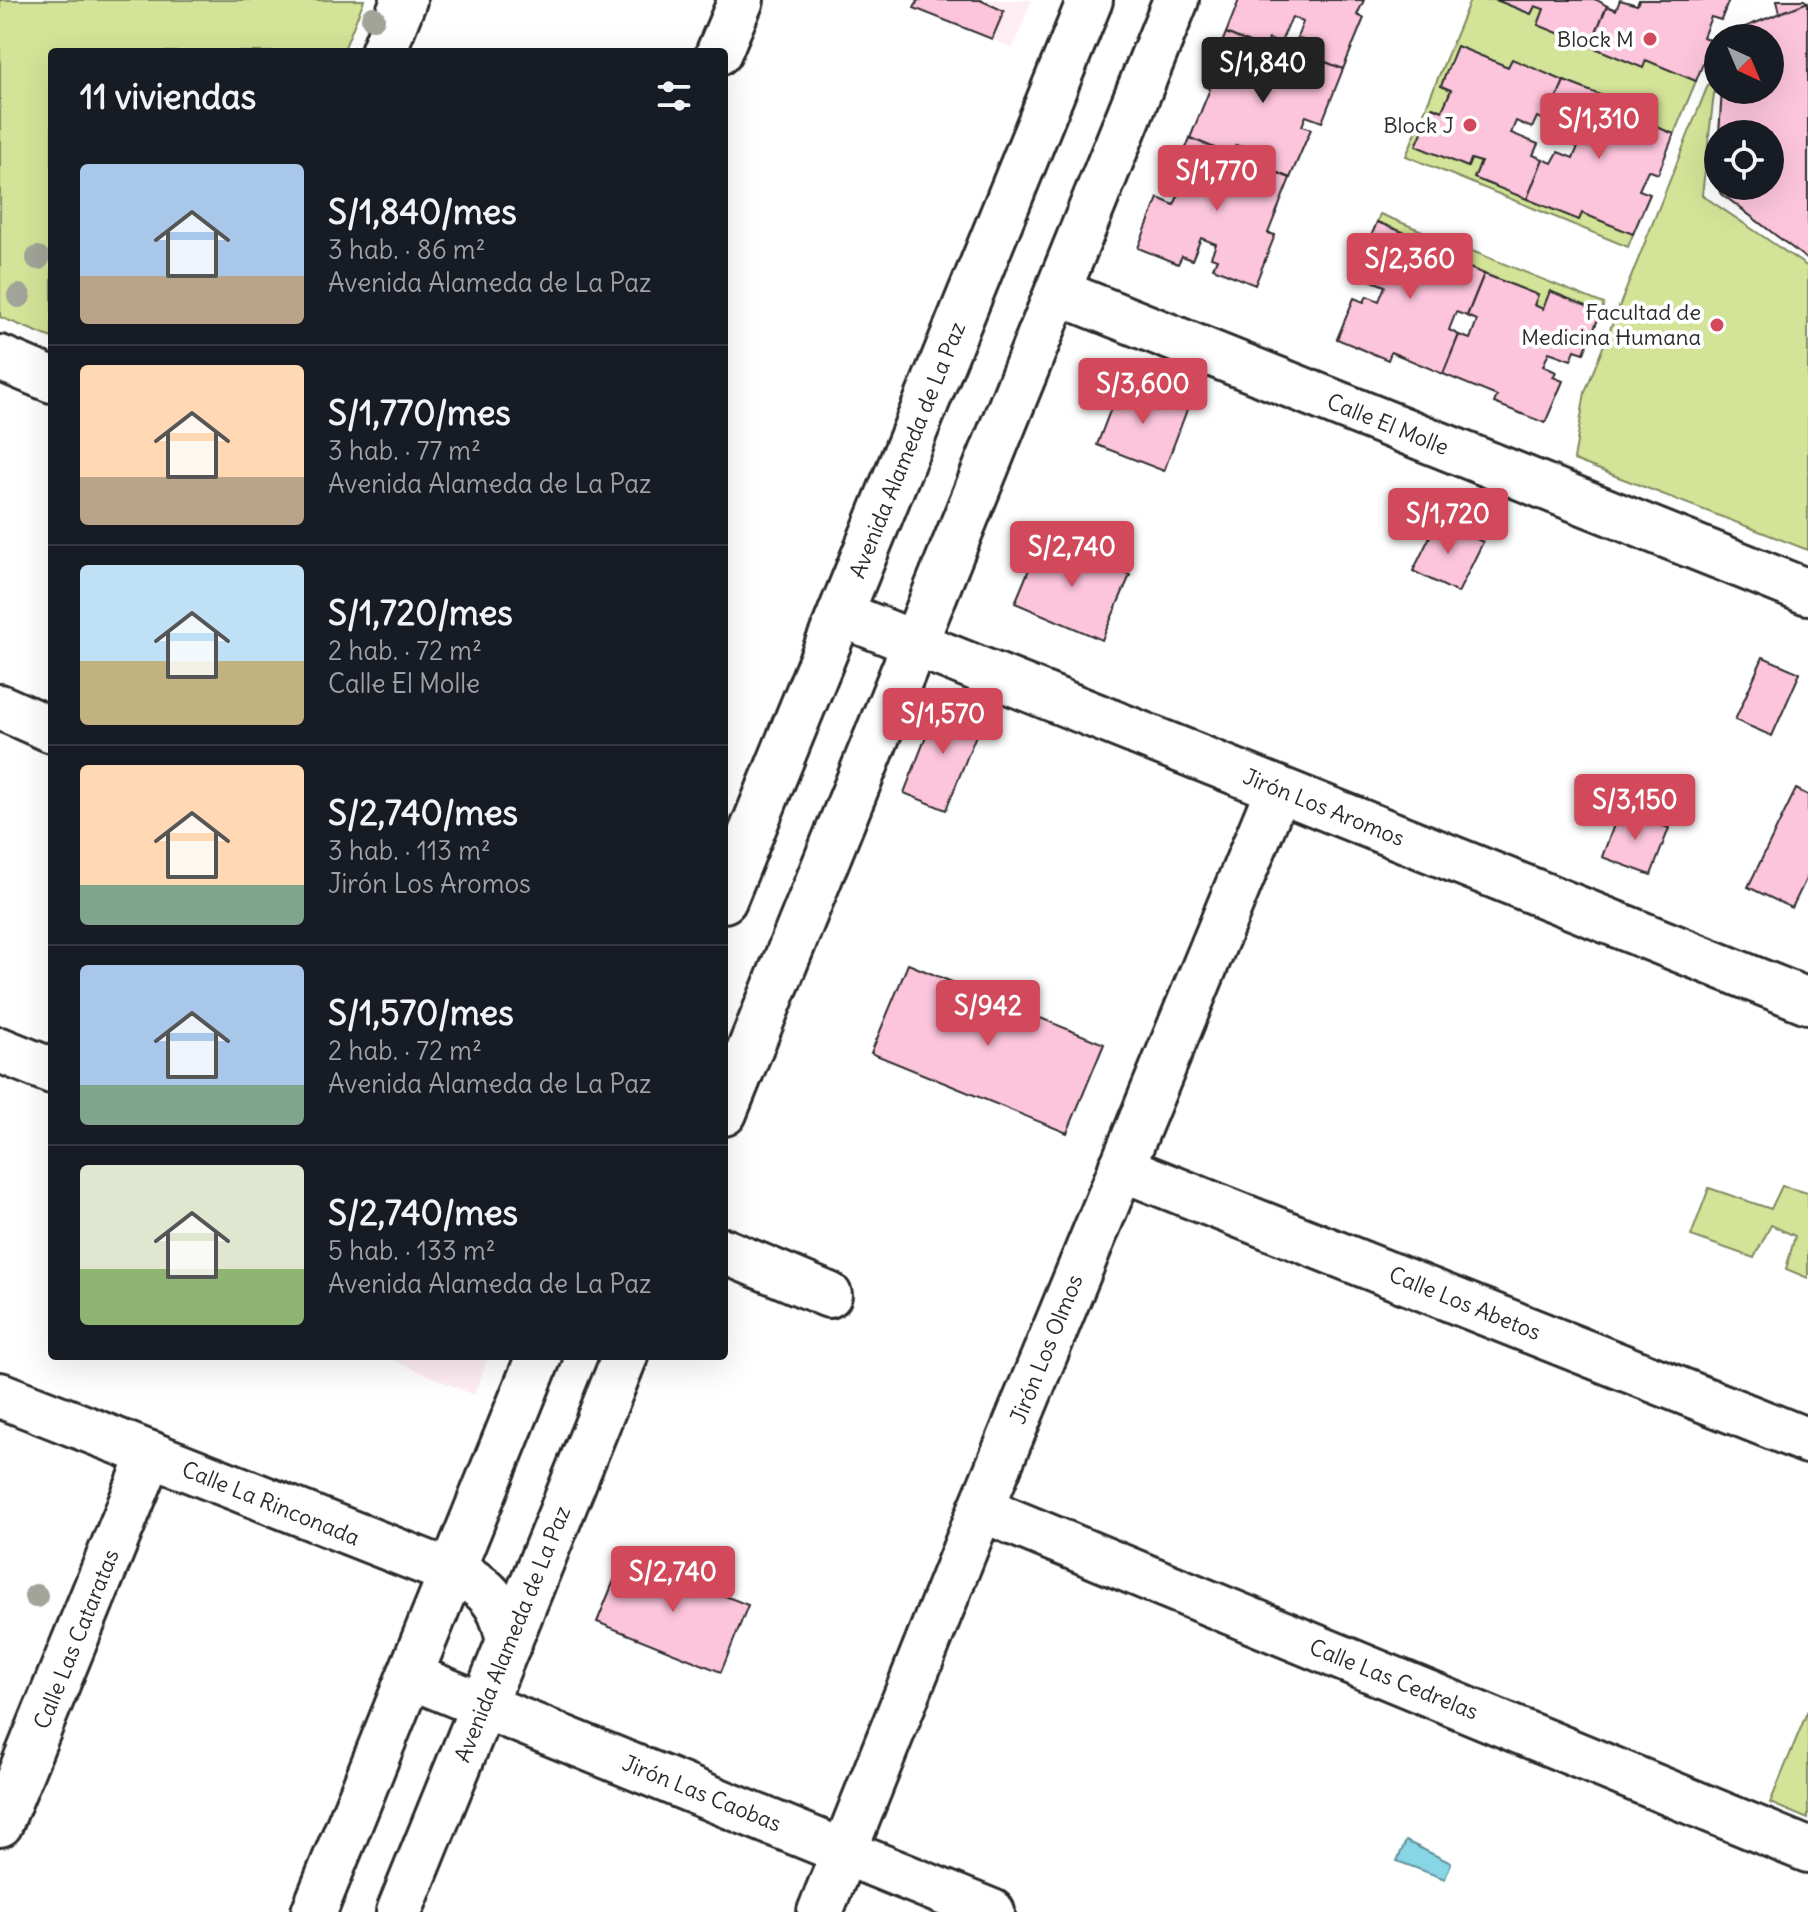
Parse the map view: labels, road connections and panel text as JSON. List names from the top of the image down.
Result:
{
  "streets": {
    "street": [
      "Calle El Molle",
      "Avenida Alameda de La Paz",
      "Jirón Los Aromos",
      "Calle Los Abetos",
      "Jirón Los Olmos",
      "Calle La Rinconada",
      "Calle Las Cataratas",
      "Calle Las Cedrelas",
      "Jirón Las Caobas"
    ]
  },
  "crossings": [
    ["Avenida Alameda de La Paz", "Jirón Los Aromos"],
    ["Avenida Alameda de La Paz", "Calle La Rinconada"],
    ["Avenida Alameda de La Paz", "Jirón Las Caobas"],
    ["Jirón Los Aromos", "Jirón Los Olmos"],
    ["Calle Los Abetos", "Jirón Los Olmos"],
    ["Jirón Los Olmos", "Calle Las Cedrelas"],
    ["Jirón Los Olmos", "Jirón Las Caobas"],
    ["Calle La Rinconada", "Calle Las Cataratas"]
  ],
  "places": ["Block M", "Block J", "Facultad de Medicina Humana"],
  "north": "bottom right",
  "page": {
    "price": [
      "S/1,840",
      "S/1,310",
      "S/1,770",
      "S/2,360",
      "S/3,600",
      "S/1,720",
      "S/2,740",
      "S/1,570",
      "S/3,150",
      "S/942",
      "S/2,740"
    ],
    "heading": "11 viviendas",
    "list": [
      {
        "name": "S/1,840/mes",
        "note": "3 hab. · 86 m² · Avenida Alameda de La Paz"
      },
      {
        "name": "S/1,770/mes",
        "note": "3 hab. · 77 m² · Avenida Alameda de La Paz"
      },
      {
        "name": "S/1,720/mes",
        "note": "2 hab. · 72 m² · Calle El Molle"
      },
      {
        "name": "S/2,740/mes",
        "note": "3 hab. · 113 m² · Jirón Los Aromos"
      },
      {
        "name": "S/1,570/mes",
        "note": "2 hab. · 72 m² · Avenida Alameda de La Paz"
      },
      {
        "name": "S/2,740/mes",
        "note": "5 hab. · 133 m² · Avenida Alameda de La Paz"
      }
    ]
  }
}
